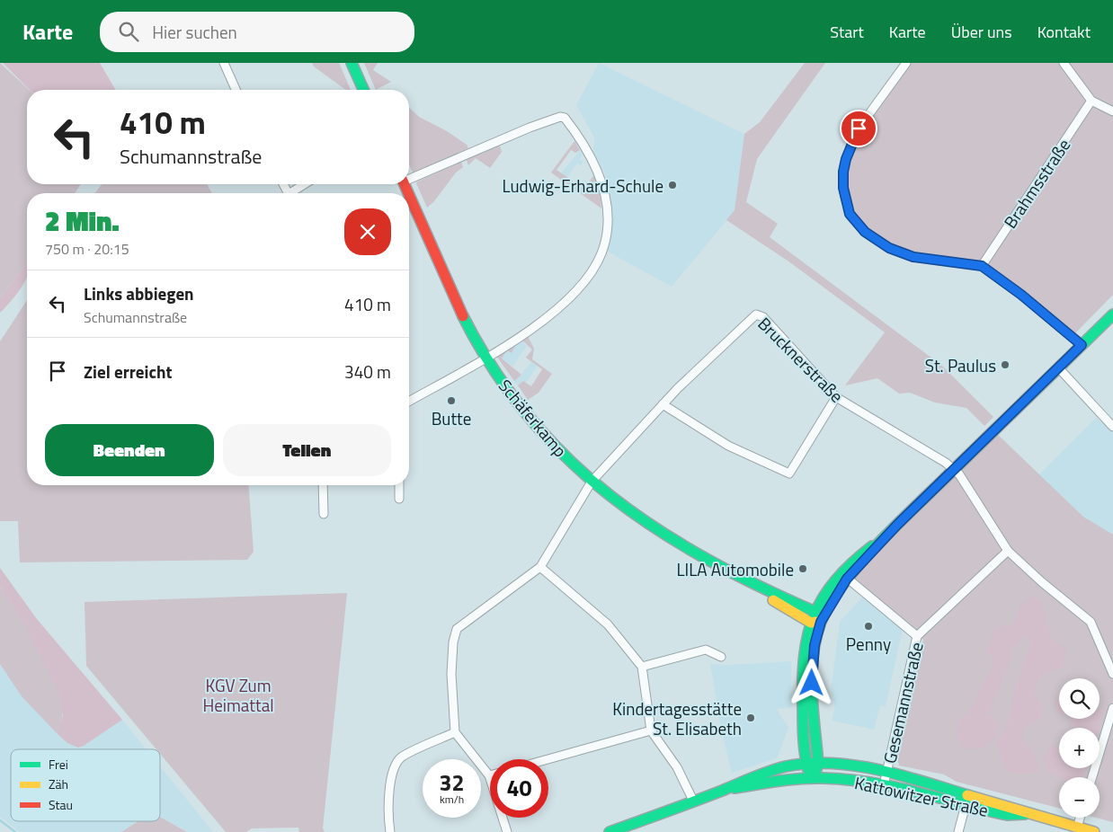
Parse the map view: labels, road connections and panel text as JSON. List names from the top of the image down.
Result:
{
  "streets": {
    "street": [
      "Brahmsstraße",
      "Brucknerstraße",
      "Schäferkamp",
      "Gesemannstraße",
      "Kattowitzer Straße"
    ]
  },
  "crossings": [
    ["Brucknerstraße", "Schäferkamp"],
    ["Brucknerstraße", "Gesemannstraße"],
    ["Gesemannstraße", "Kattowitzer Straße"]
  ],
  "parks": ["KGV Zum Heimattal"],
  "places": [
    "Ludwig-Erhard-Schule",
    "St. Paulus",
    "Butte",
    "LILA Automobile",
    "Penny",
    "Kindertagesstätte St. Elisabeth"
  ],
  "legend": ["Frei", "Zäh", "Stau"],
  "page": {
    "header": "Karte",
    "search": "Hier suchen",
    "nav": [
      "Start",
      "Karte",
      "Über uns",
      "Kontakt"
    ],
    "turn": ["410 m", "Schumannstraße"],
    "heading": ["2 Min.", "750 m · 20:15"],
    "list": [
      {
        "name": "Links abbiegen",
        "note": "Schumannstraße",
        "value": "410 m"
      },
      {
        "name": "Ziel erreicht",
        "value": "340 m"
      }
    ],
    "buttons": ["Beenden", "Teilen"],
    "map_buttons": ["+", "−"],
    "speed": "32 km/h",
    "limit": "40"
  }
}
